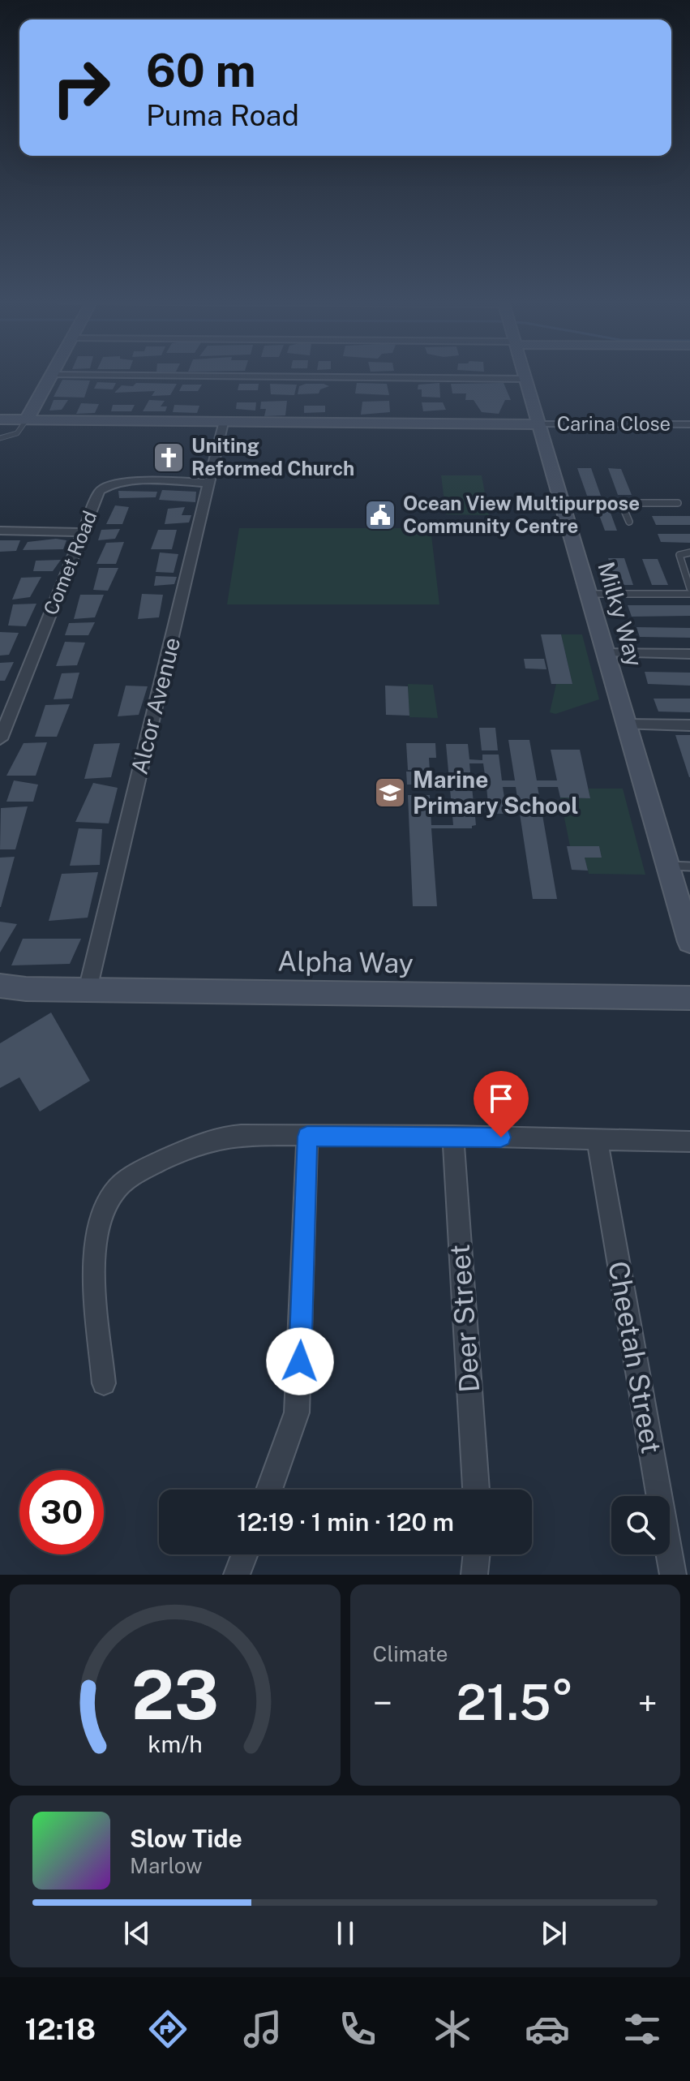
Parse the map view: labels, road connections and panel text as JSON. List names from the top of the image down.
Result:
{
  "streets": {
    "street": [
      "Carina Close",
      "Comet Road",
      "Milky Way",
      "Alcor Avenue",
      "Alpha Way",
      "Deer Street",
      "Cheetah Street"
    ]
  },
  "crossings": [
    ["Carina Close", "Milky Way"],
    ["Comet Road", "Alcor Avenue"],
    ["Alcor Avenue", "Alpha Way"]
  ],
  "places": {
    "church": ["Uniting Reformed Church"],
    "public building": ["Ocean View Multipurpose Community Centre"],
    "school or university": ["Marine Primary School"]
  },
  "page": {
    "turn": ["60 m", "Puma Road"],
    "limit": "30",
    "trip": "12:19 · 1 min · 120 m",
    "tile": "Climate",
    "heat": ["−", "21.5°", "+"],
    "song": ["Slow Tide", "Marlow"],
    "tabs": "12:18",
    "gauge": ["23", "km/h"]
  }
}
